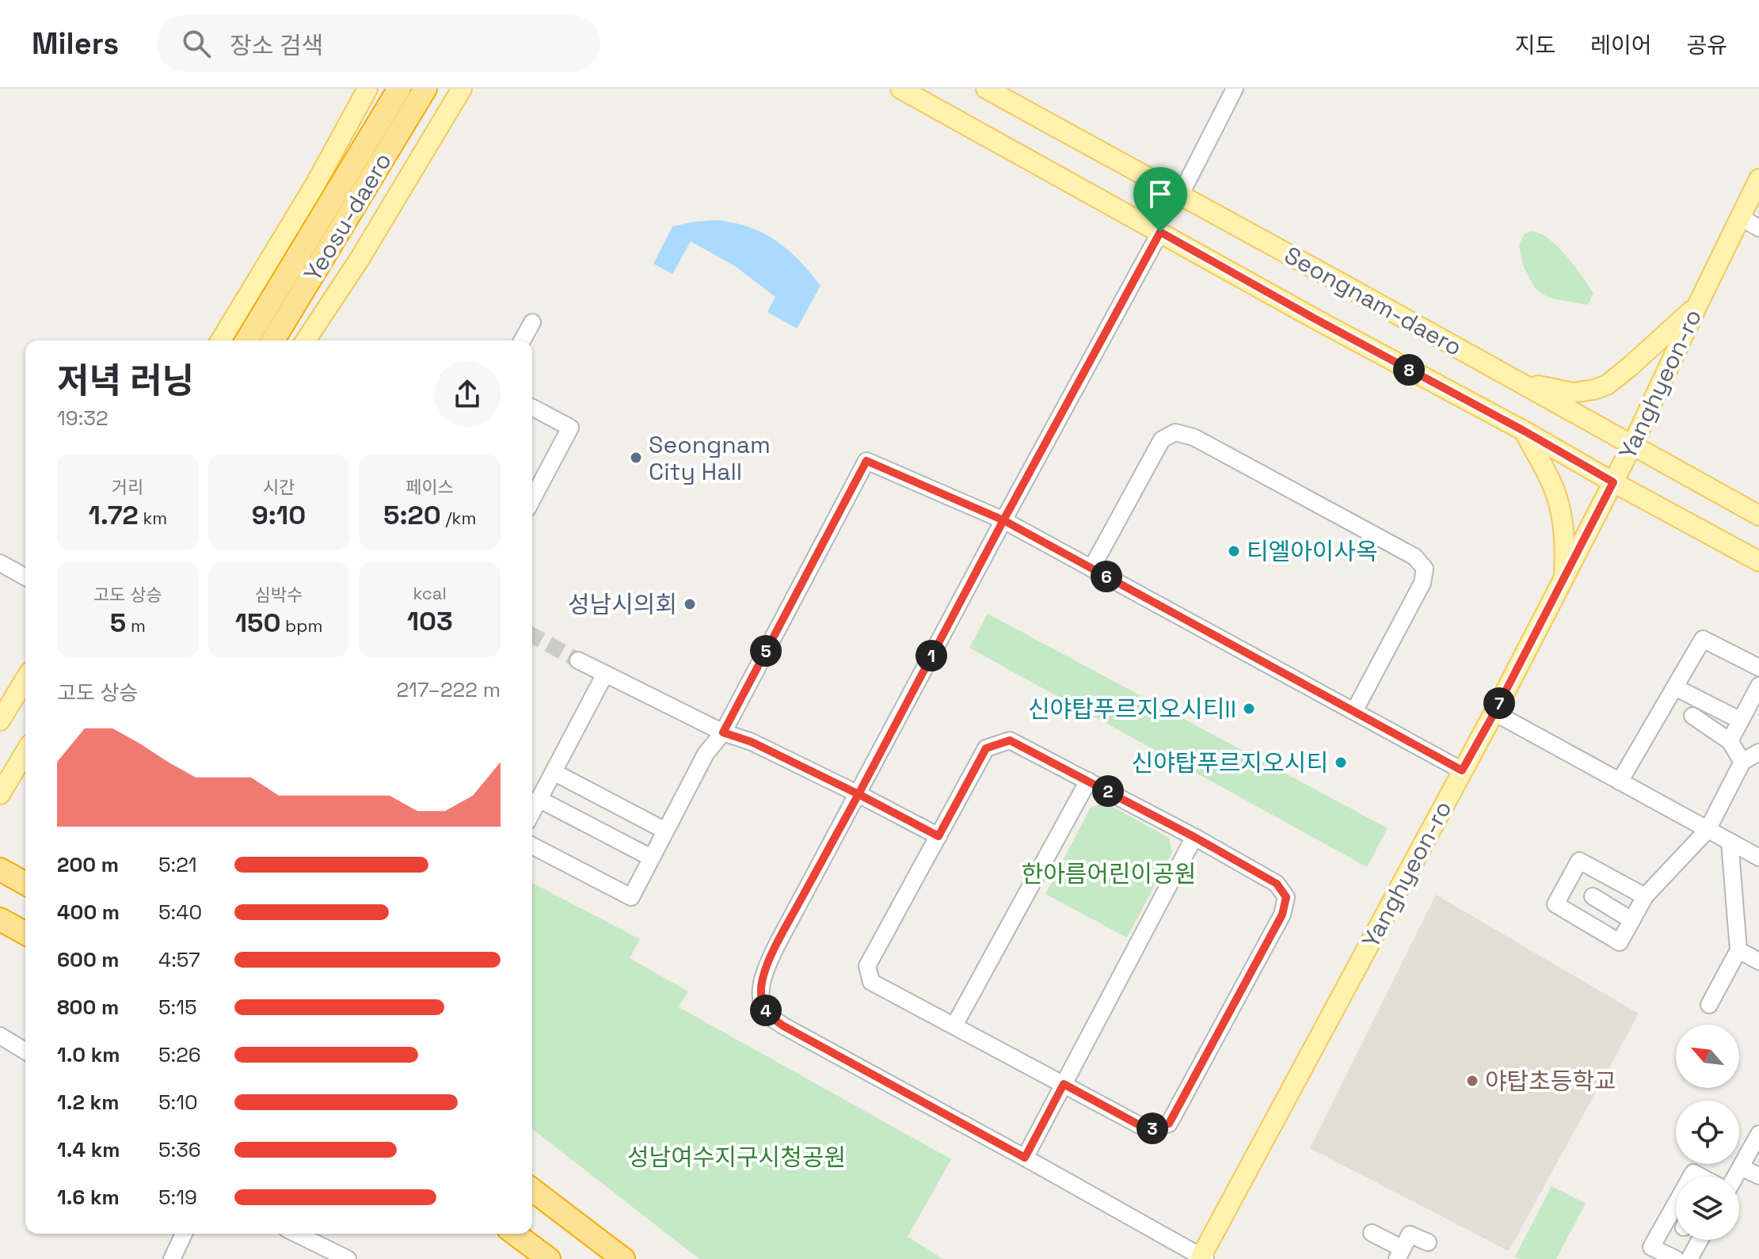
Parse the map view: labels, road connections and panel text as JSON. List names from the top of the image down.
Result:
{
  "streets": {
    "highway": ["Yeosu-daero"],
    "main road": ["Seongnam-daero", "Yanghyeon-ro"]
  },
  "crossings": [
    ["Seongnam-daero", "Yanghyeon-ro"]
  ],
  "parks": ["한아름어린이공원", "성남여수지구시청공원"],
  "places": [
    "Seongnam City Hall",
    "티엘아이사옥",
    "성남시의회",
    "신야탑푸르지오시티II",
    "신야탑푸르지오시티",
    "야탑초등학교"
  ],
  "north": "top left",
  "page": {
    "header": "Milers",
    "search": "장소 검색",
    "nav": ["지도", "레이어", "공유"],
    "heading": ["저녁 러닝", "19:32"],
    "pins": [
      "8",
      "6",
      "5",
      "1",
      "7",
      "2",
      "4",
      "3"
    ],
    "stats": [
      ["거리", "1.72 km"],
      ["시간", "9:10"],
      ["페이스", "5:20 /km"],
      ["고도 상승", "5 m"],
      ["심박수", "150 bpm"],
      ["kcal", "103"]
    ],
    "chart": ["고도 상승", "217–222 m"],
    "list": [
      {
        "name": "200 m",
        "note": "5:21"
      },
      {
        "name": "400 m",
        "note": "5:40"
      },
      {
        "name": "600 m",
        "note": "4:57"
      },
      {
        "name": "800 m",
        "note": "5:15"
      },
      {
        "name": "1.0 km",
        "note": "5:26"
      },
      {
        "name": "1.2 km",
        "note": "5:10"
      },
      {
        "name": "1.4 km",
        "note": "5:36"
      },
      {
        "name": "1.6 km",
        "note": "5:19"
      }
    ]
  }
}
